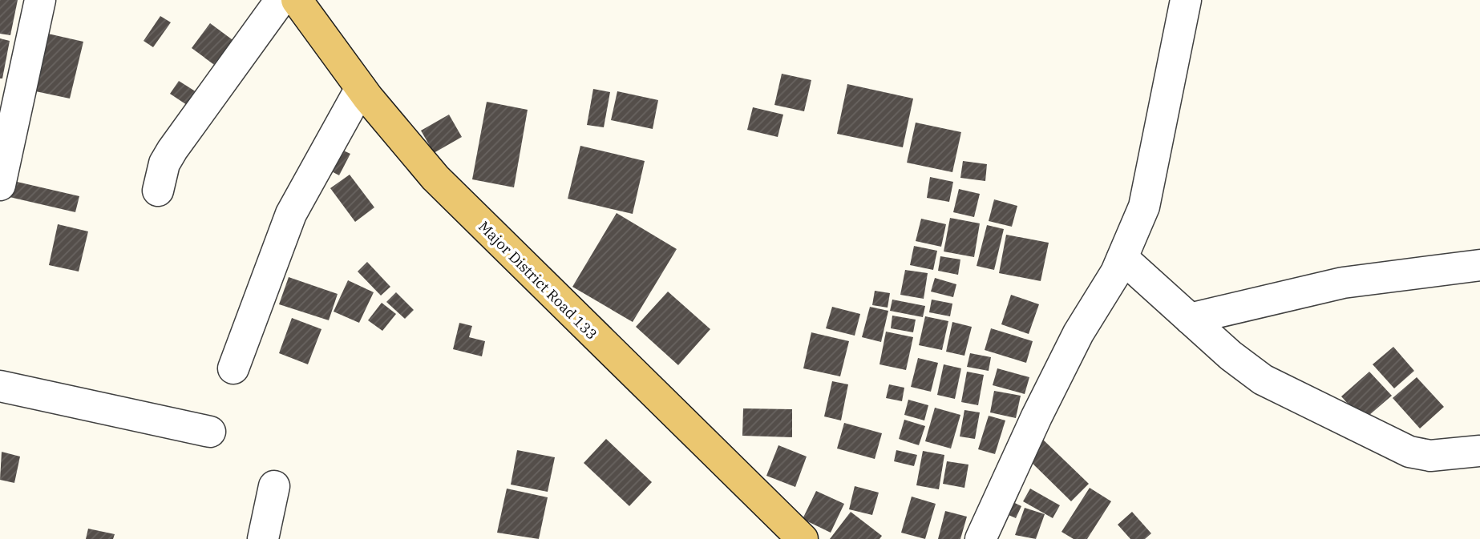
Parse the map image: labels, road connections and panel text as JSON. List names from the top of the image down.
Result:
{
  "streets": {
    "main road": ["Major District Road 133"]
  }
}
